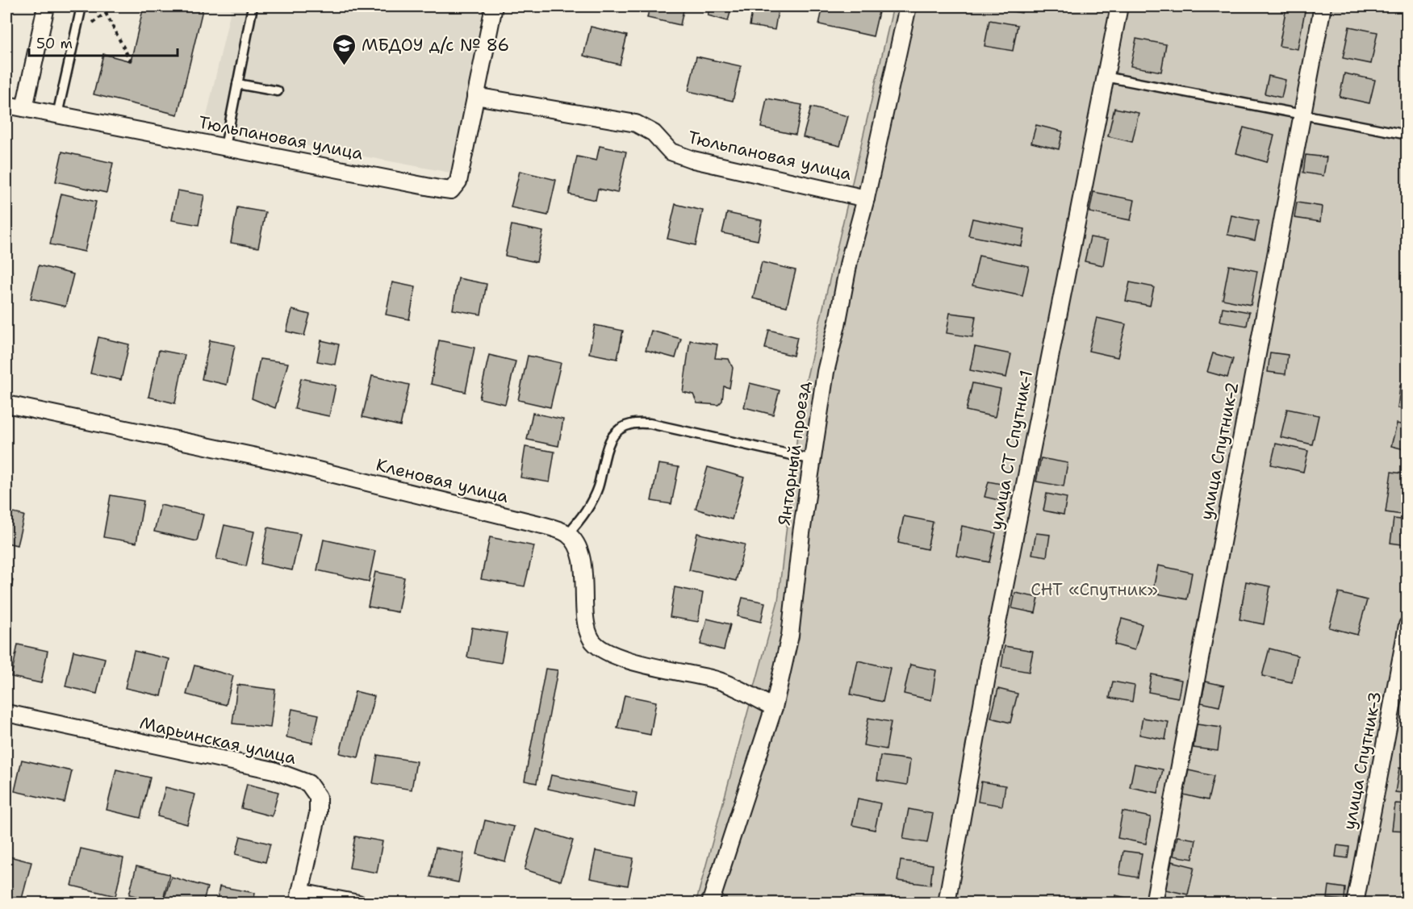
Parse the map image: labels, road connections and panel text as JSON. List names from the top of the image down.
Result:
{
  "streets": {
    "street": [
      "Тюльпановая улица",
      "улица СТ Спутник-1",
      "улица Спутник-2",
      "Янтарный проезд",
      "Кленовая улица",
      "Марьинская улица",
      "улица Спутник-3"
    ]
  },
  "crossings": [
    ["Тюльпановая улица", "Янтарный проезд"]
  ],
  "parks": ["СНТ «Спутник»"],
  "places": {
    "school or university": ["МБДОУ д/с № 86"]
  },
  "scale_bar": "50 m"
}
